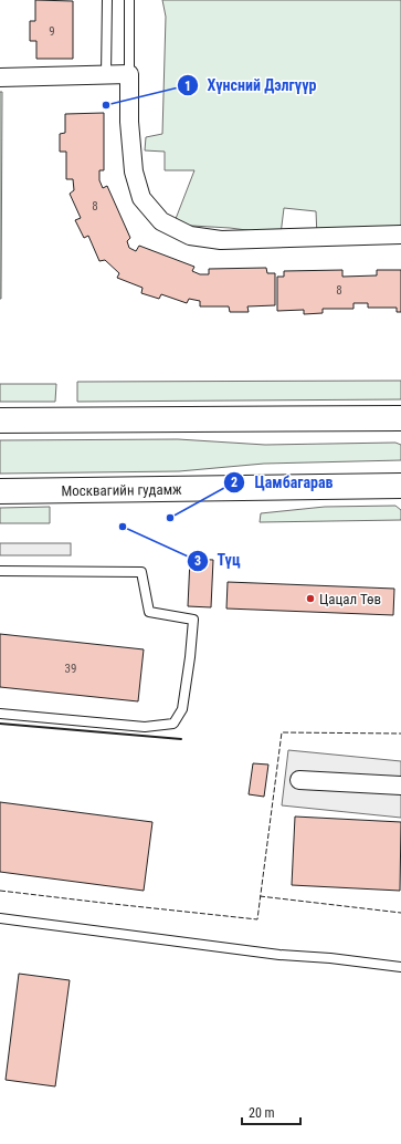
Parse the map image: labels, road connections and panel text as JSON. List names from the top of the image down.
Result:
{
  "streets": {
    "highway": ["Москвагийн гудамж"]
  },
  "places": [
    "Хүнсний Дэлгүүр",
    "Цамбагарав",
    "Түц",
    "Цацал Төв"
  ],
  "house_numbers": [
    "9",
    "8",
    "8",
    "39"
  ],
  "scale_bar": "20 m"
}
